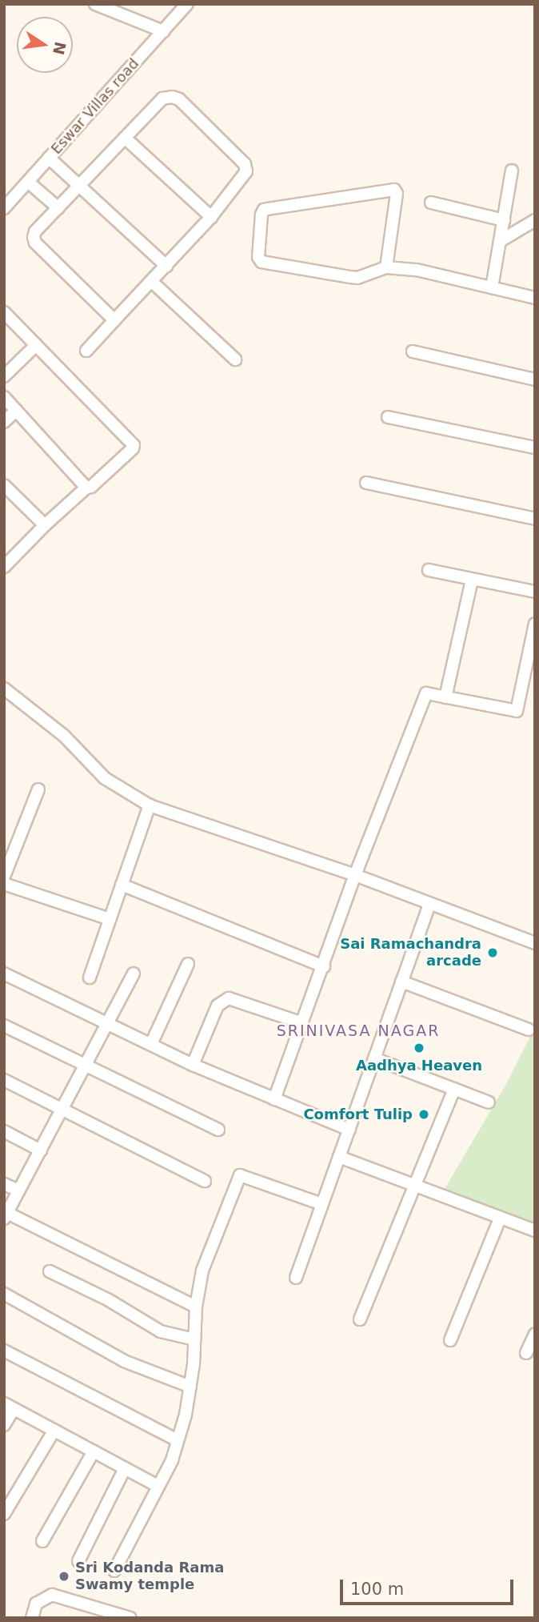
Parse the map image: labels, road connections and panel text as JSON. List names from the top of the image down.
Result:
{
  "streets": {
    "street": ["Eswar Villas road"]
  },
  "districts": ["SRINIVASA NAGAR"],
  "places": [
    "Sai Ramachandra arcade",
    "Aadhya Heaven",
    "Comfort Tulip",
    "Sri Kodanda Rama Swamy temple"
  ],
  "scale_bar": "100 m",
  "north": "right"
}
